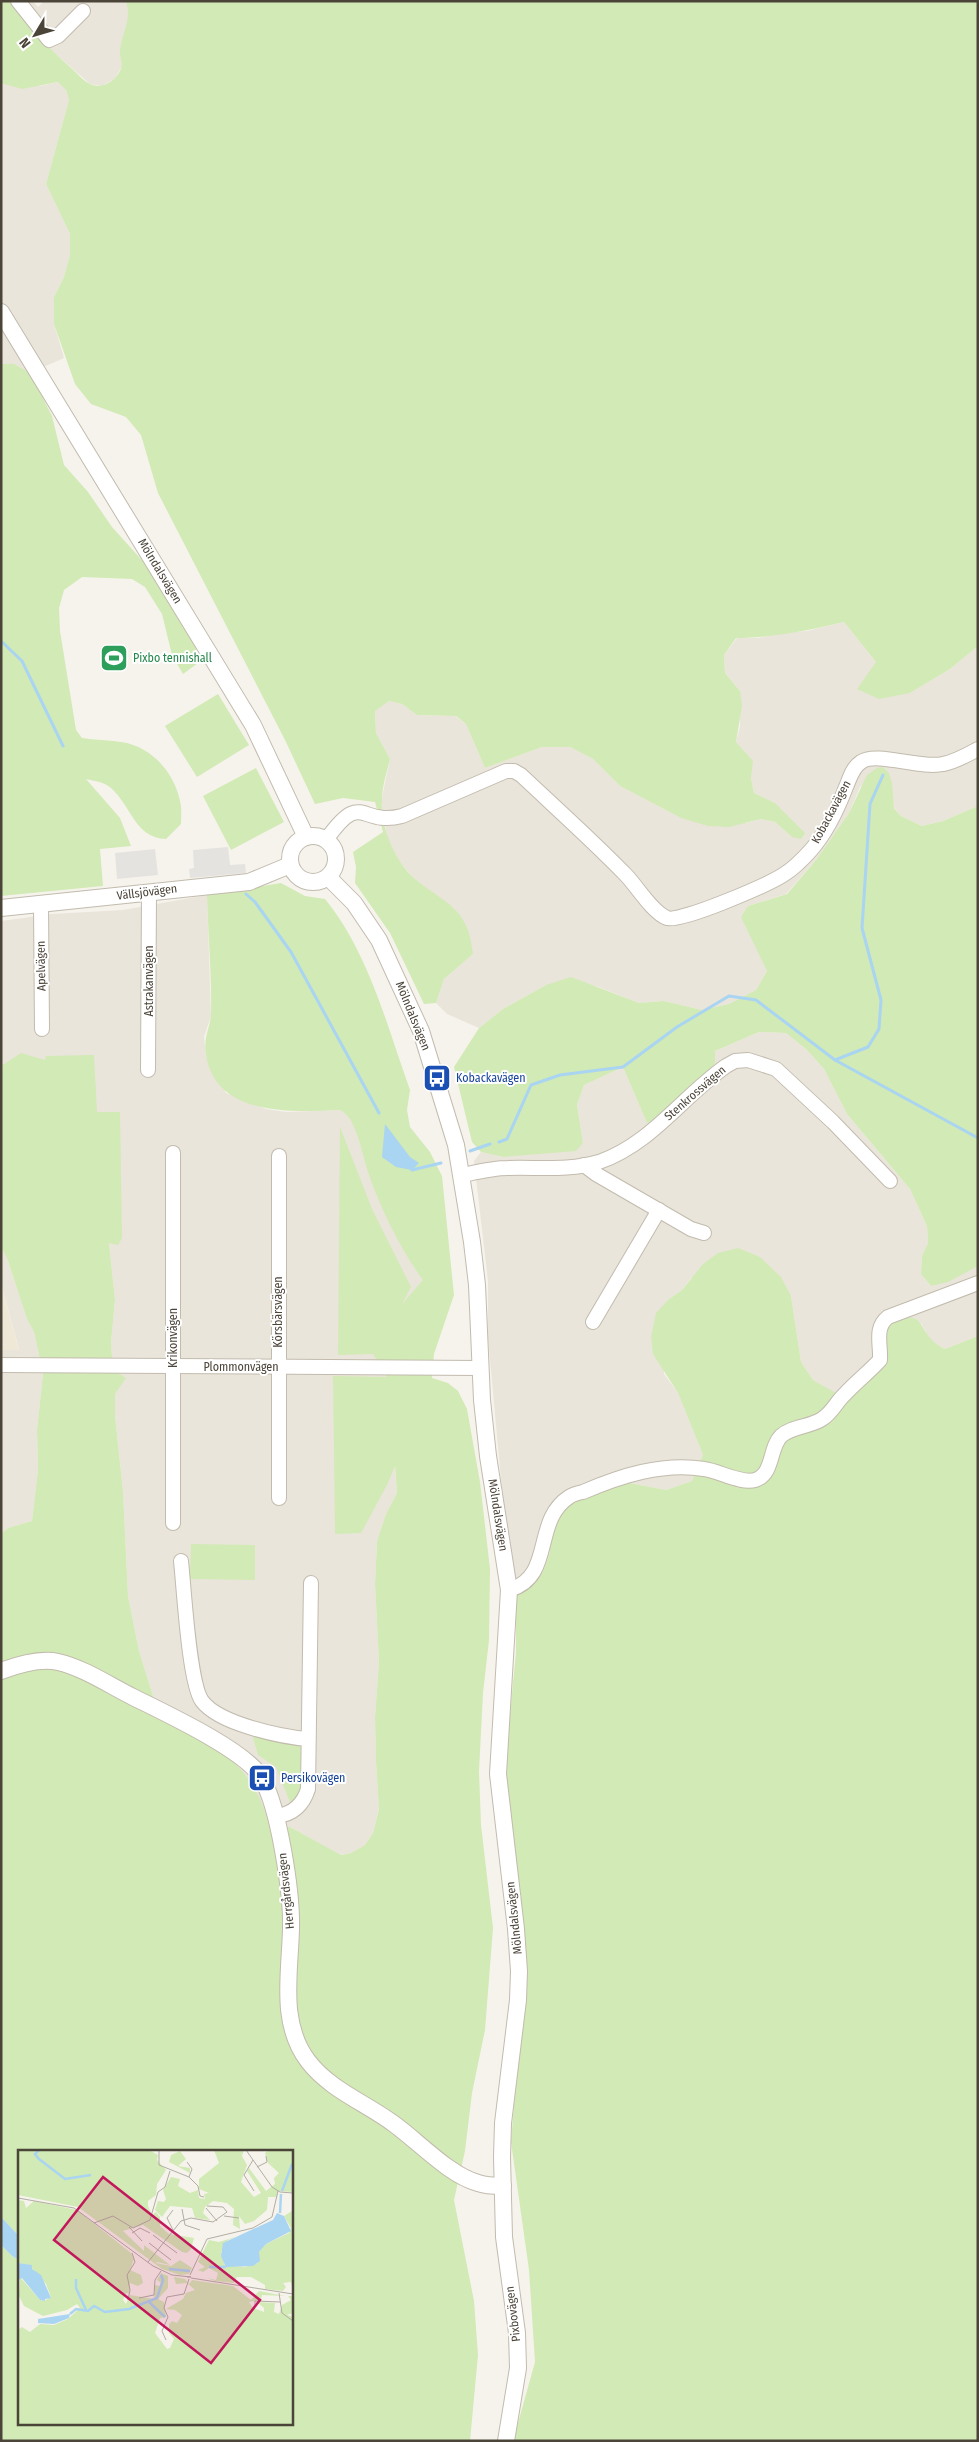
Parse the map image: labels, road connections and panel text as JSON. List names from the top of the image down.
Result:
{
  "streets": {
    "street": [
      "Mölndalsvägen",
      "Kobackavägen",
      "Vällsjövägen",
      "Apelvägen",
      "Astrakanvägen",
      "Stenkrossvägen",
      "Körsbärsvägen",
      "Krikonvägen",
      "Plommonvägen",
      "Herrgårdsvägen",
      "Pixbovägen"
    ]
  },
  "crossings": [
    ["Mölndalsvägen", "Kobackavägen"],
    ["Mölndalsvägen", "Vällsjövägen"],
    ["Mölndalsvägen", "Stenkrossvägen"],
    ["Mölndalsvägen", "Plommonvägen"],
    ["Mölndalsvägen", "Herrgårdsvägen"],
    ["Mölndalsvägen", "Pixbovägen"],
    ["Kobackavägen", "Vällsjövägen"],
    ["Vällsjövägen", "Apelvägen"],
    ["Vällsjövägen", "Astrakanvägen"],
    ["Körsbärsvägen", "Plommonvägen"],
    ["Krikonvägen", "Plommonvägen"],
    ["Herrgårdsvägen", "Pixbovägen"]
  ],
  "places": {
    "sports": ["Pixbo tennishall"],
    "bus stop": ["Kobackavägen", "Persikovägen"]
  },
  "north": "bottom left"
}
